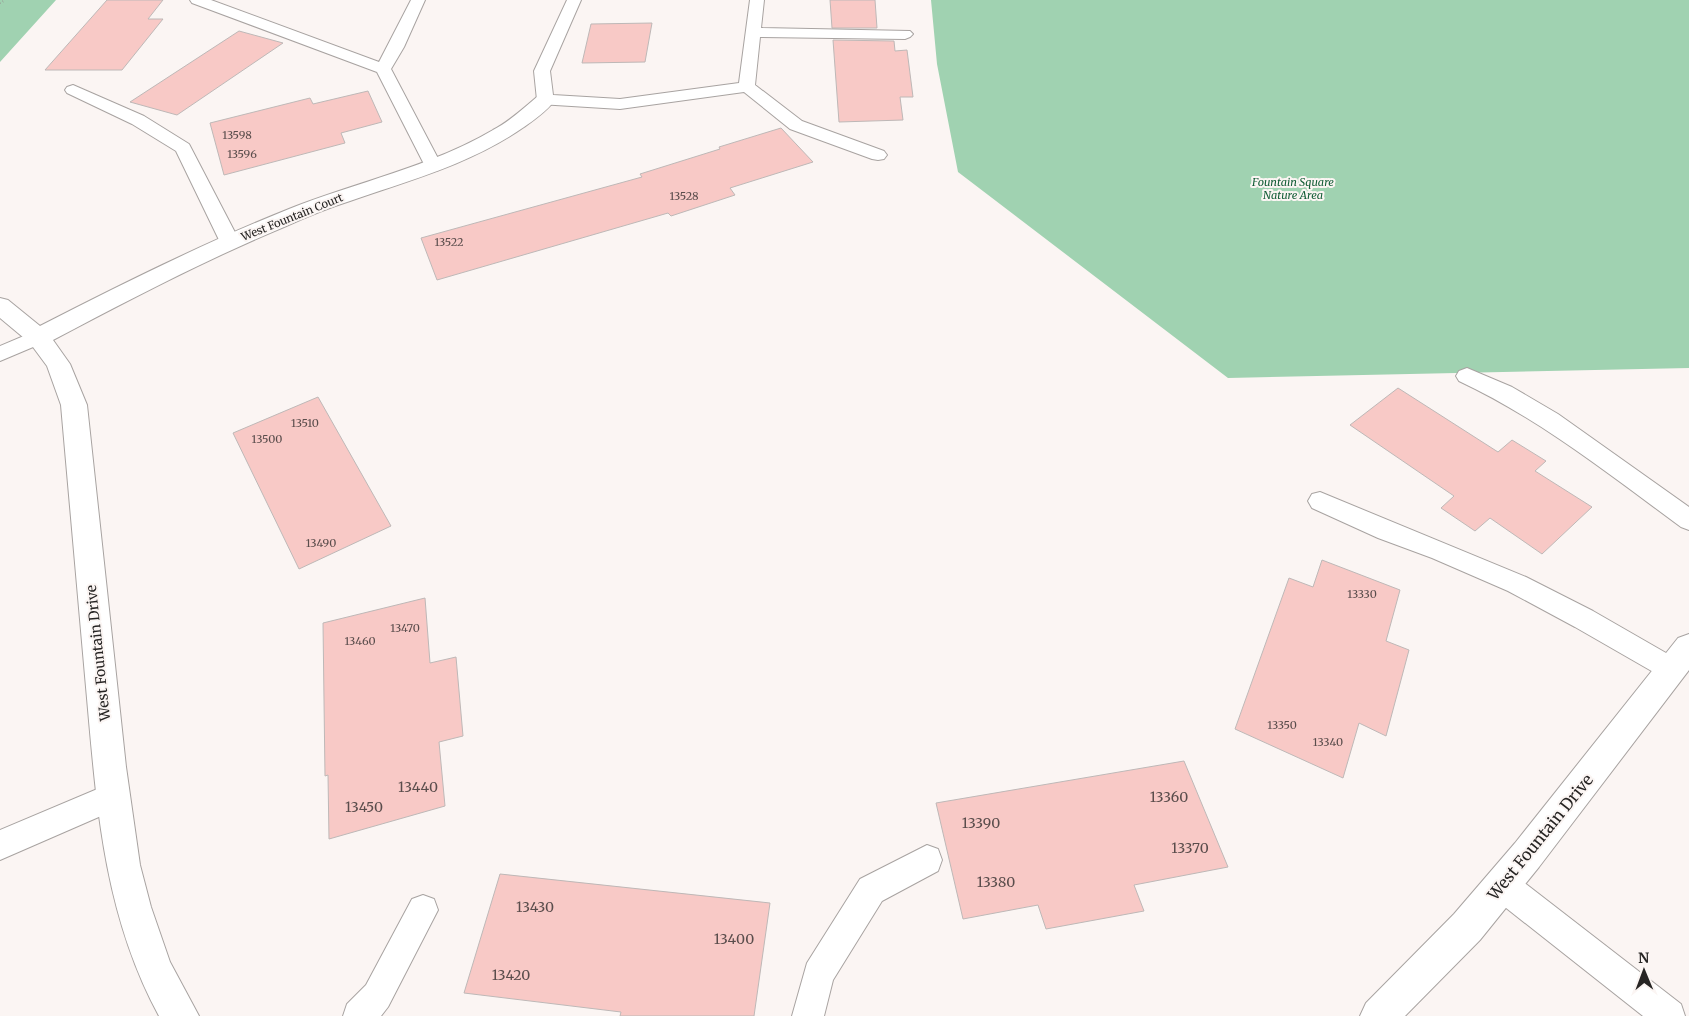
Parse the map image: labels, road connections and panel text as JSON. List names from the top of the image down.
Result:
{
  "streets": {
    "street": ["West Fountain Court", "West Fountain Drive"]
  },
  "crossings": [
    ["West Fountain Court", "West Fountain Drive"]
  ],
  "parks": ["Fountain Square Nature Area"],
  "house_numbers": [
    "13598",
    "13596",
    "13528",
    "13522",
    "13510",
    "13500",
    "13490",
    "13330",
    "13470",
    "13460",
    "13350",
    "13340",
    "13440",
    "13360",
    "13450",
    "13390",
    "13370",
    "13380",
    "13430",
    "13400",
    "13420"
  ],
  "north": "top"
}
